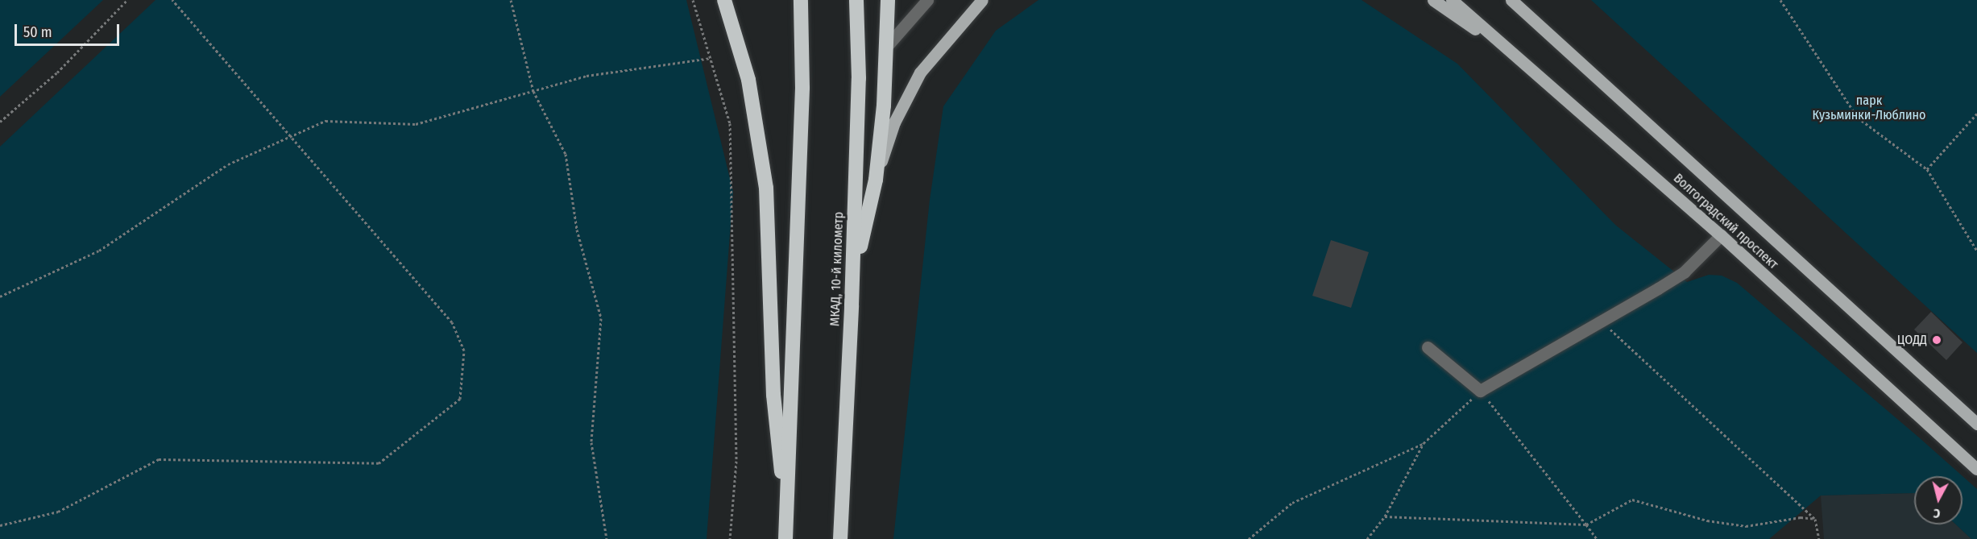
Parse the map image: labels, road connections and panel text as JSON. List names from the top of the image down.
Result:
{
  "streets": {
    "highway": ["МКАД, 10-й километр"],
    "main road": ["Волгоградский проспект"]
  },
  "parks": ["парк Кузьминки-Люблино"],
  "places": ["ЦОДД"],
  "scale_bar": "50 m",
  "north": "bottom"
}
